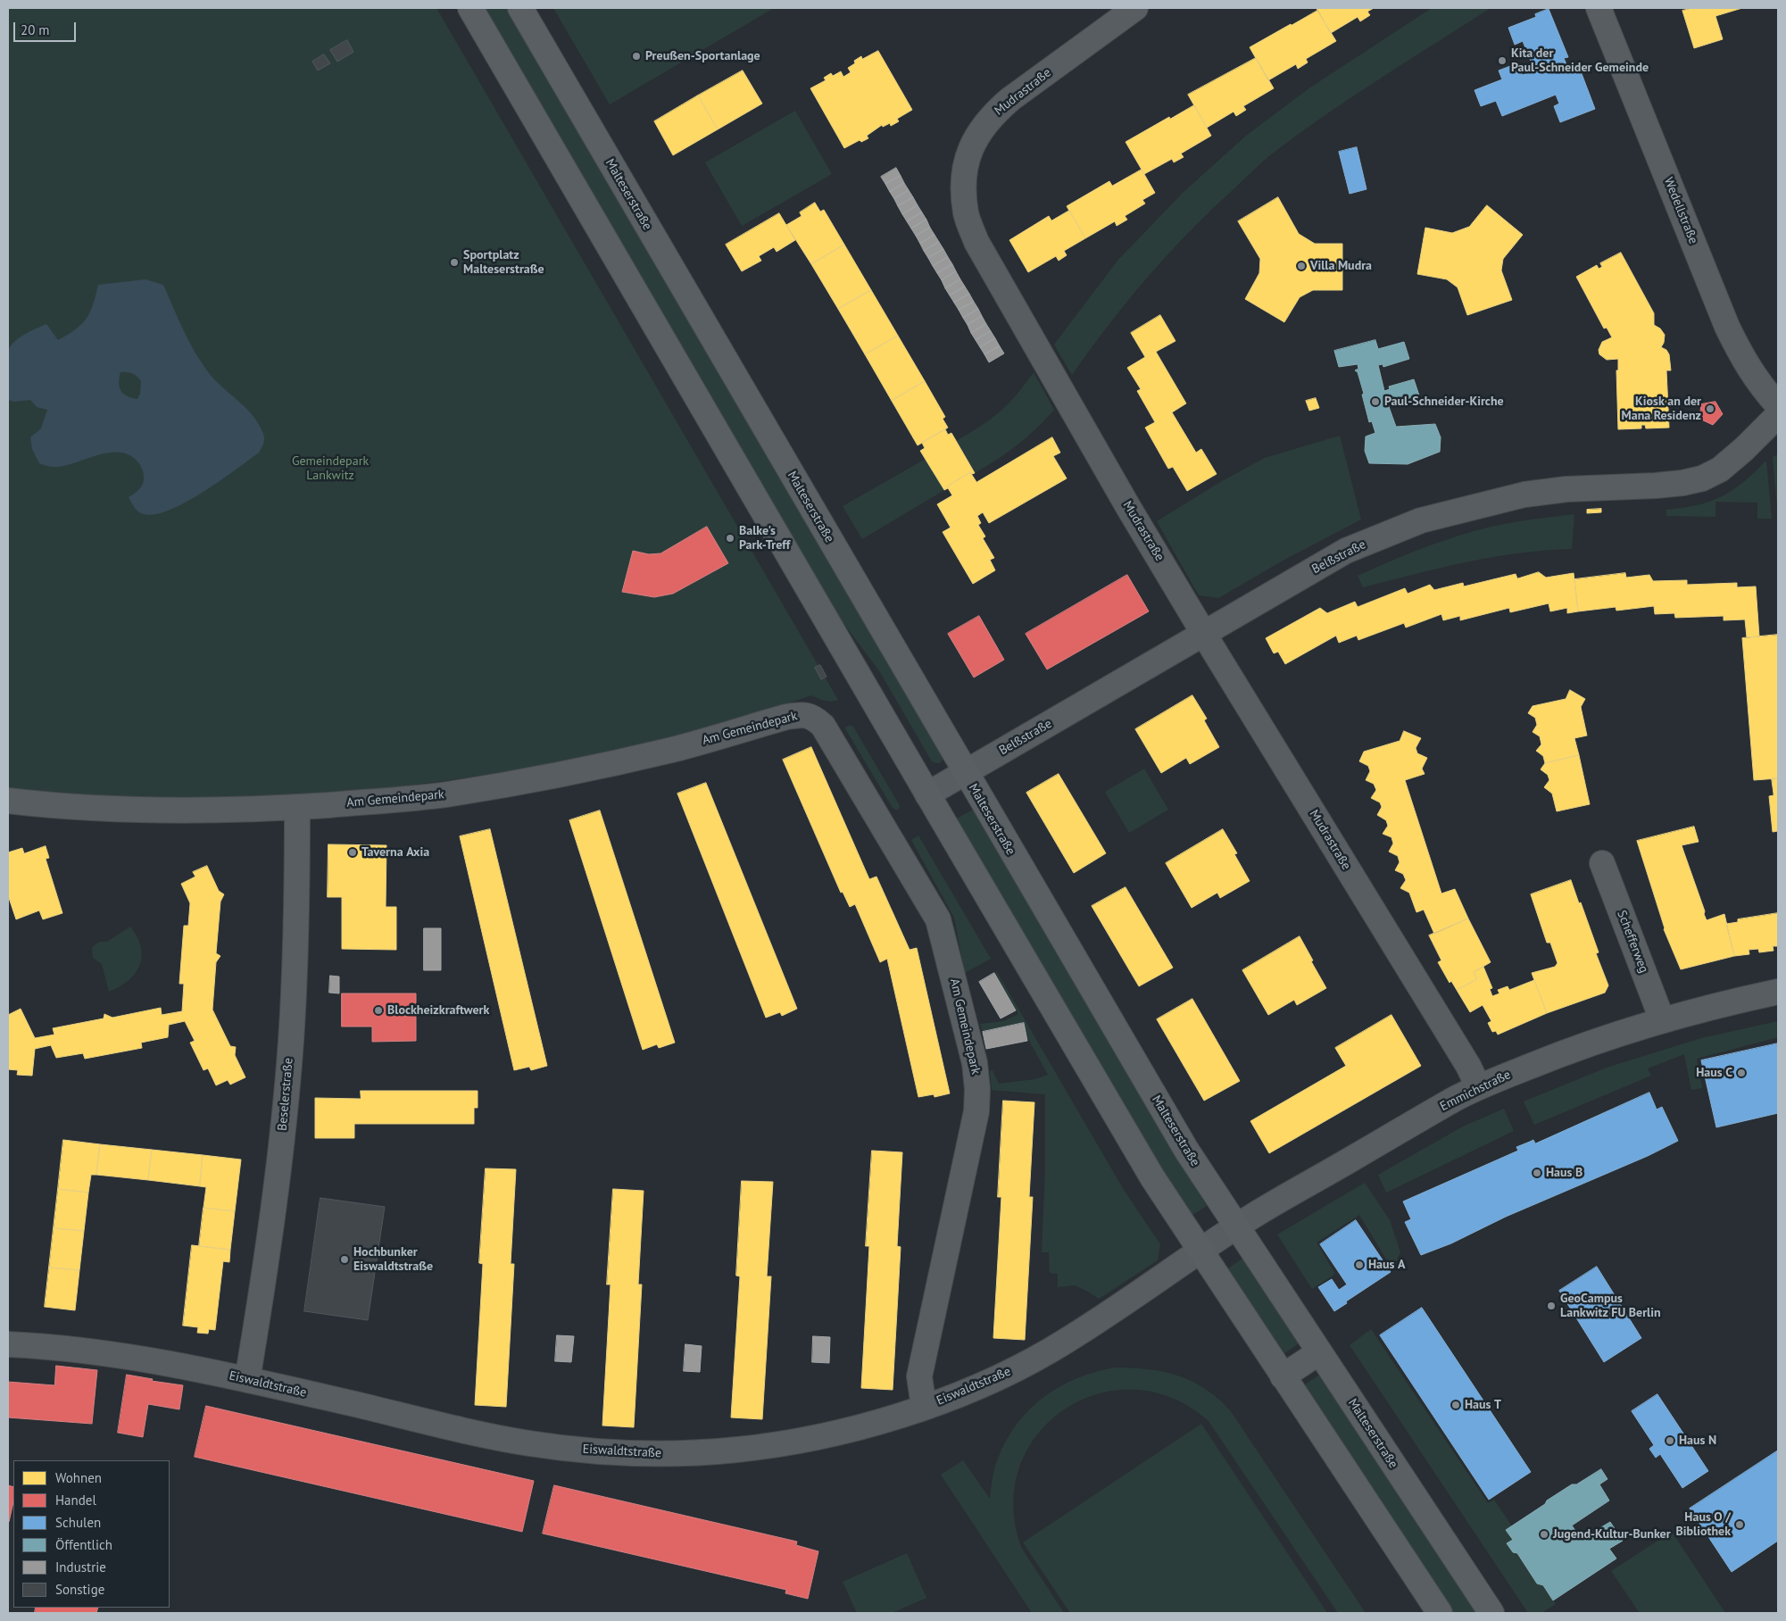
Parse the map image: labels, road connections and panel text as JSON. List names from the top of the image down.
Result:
{
  "streets": {
    "main road": ["Malteserstraße"],
    "street": [
      "Mudrastraße",
      "Wedellstraße",
      "Belßstraße",
      "Am Gemeindepark",
      "Schefferweg",
      "Emmichstraße",
      "Beselerstraße",
      "Eiswaldtstraße"
    ]
  },
  "crossings": [
    ["Mudrastraße", "Belßstraße"],
    ["Mudrastraße", "Emmichstraße"],
    ["Malteserstraße", "Belßstraße"],
    ["Malteserstraße", "Emmichstraße"],
    ["Am Gemeindepark", "Beselerstraße"],
    ["Am Gemeindepark", "Eiswaldtstraße"],
    ["Schefferweg", "Emmichstraße"],
    ["Emmichstraße", "Eiswaldtstraße"],
    ["Beselerstraße", "Eiswaldtstraße"]
  ],
  "parks": ["Gemeindepark Lankwitz"],
  "places": [
    "Preußen-Sportanlage",
    "Kita der Paul-Schneider Gemeinde",
    "Sportplatz Malteserstraße",
    "Villa Mudra",
    "Paul-Schneider-Kirche",
    "Kiosk an der Mana Residenz",
    "Balke's Park-Treff",
    "Taverna Axia",
    "Blockheizkraftwerk",
    "Haus C",
    "Haus B",
    "Hochbunker Eiswaldtstraße",
    "Haus A",
    "GeoCampus Lankwitz FU Berlin",
    "Haus T",
    "Haus N",
    "Haus O / Bibliothek",
    "Jugend-Kultur-Bunker"
  ],
  "legend": [
    "Wohnen",
    "Handel",
    "Schulen",
    "Öffentlich",
    "Industrie",
    "Sonstige"
  ],
  "scale_bar": "20 m"
}
